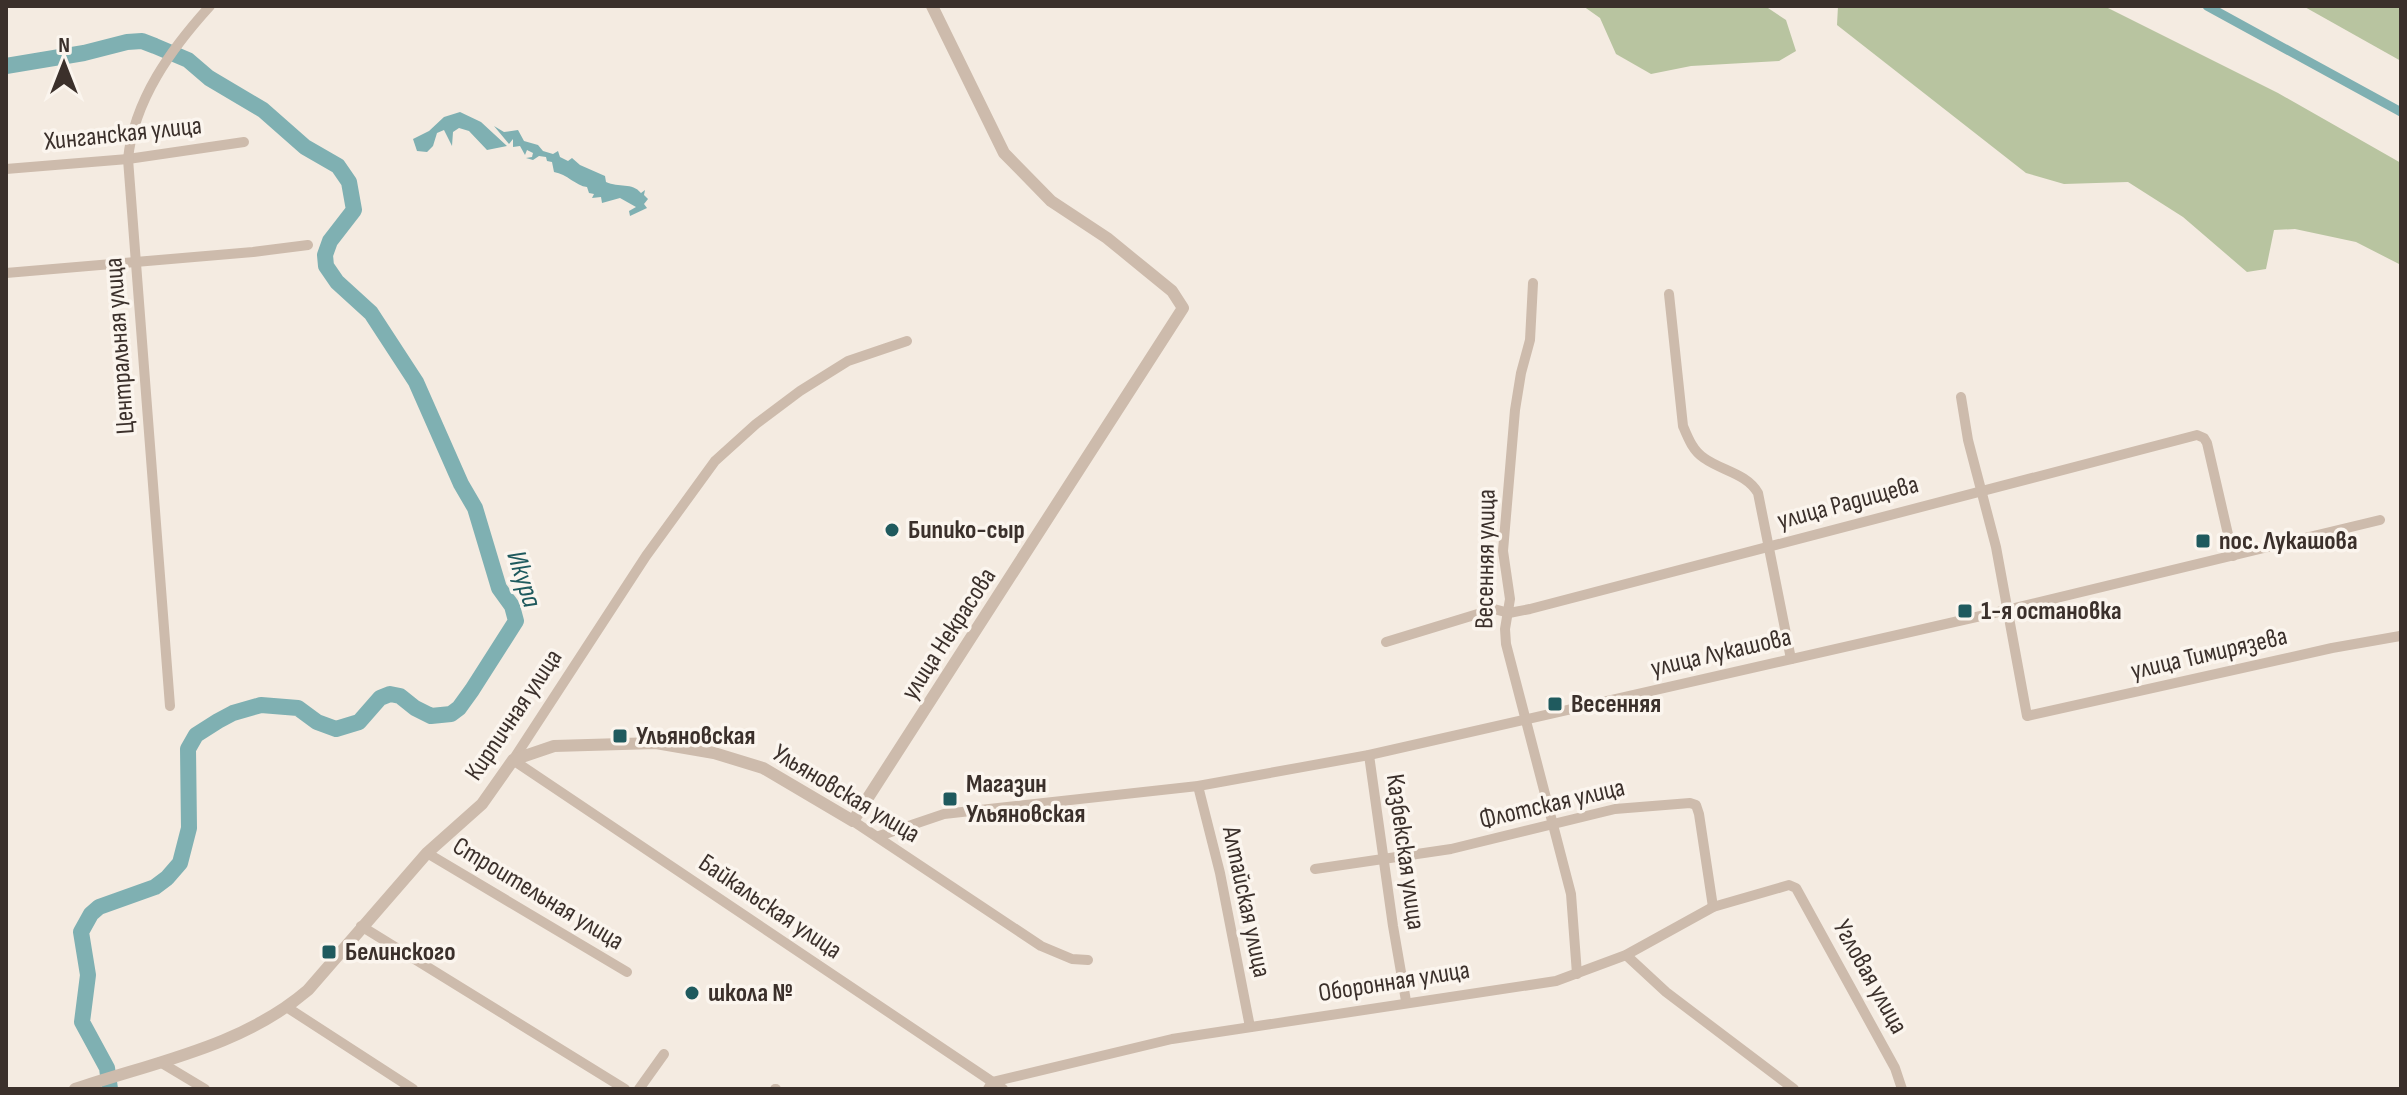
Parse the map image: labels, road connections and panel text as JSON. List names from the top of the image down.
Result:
{
  "streets": {
    "street": [
      "Хинганская улица",
      "Центральная улица",
      "улица Радищева",
      "Весенняя улица",
      "улица Некрасова",
      "улица Лукашова",
      "улица Тимирязева",
      "Кирпичная улица",
      "Ульяновская улица",
      "Флотская улица",
      "Казбекская улица",
      "Строительная улица",
      "Алтайская улица",
      "Байкальская улица",
      "Угловая улица",
      "Оборонная улица"
    ]
  },
  "crossings": [
    ["Хинганская улица", "Центральная улица"],
    ["улица Радищева", "Весенняя улица"],
    ["улица Радищева", "улица Лукашова"],
    ["Весенняя улица", "улица Лукашова"],
    ["Весенняя улица", "Флотская улица"],
    ["Весенняя улица", "Оборонная улица"],
    ["улица Некрасова", "Ульяновская улица"],
    ["улица Лукашова", "улица Тимирязева"],
    ["улица Лукашова", "Ульяновская улица"],
    ["улица Лукашова", "Казбекская улица"],
    ["улица Лукашова", "Алтайская улица"],
    ["Кирпичная улица", "Ульяновская улица"],
    ["Кирпичная улица", "Строительная улица"],
    ["Кирпичная улица", "Байкальская улица"],
    ["Ульяновская улица", "Байкальская улица"],
    ["Флотская улица", "Казбекская улица"],
    ["Флотская улица", "Оборонная улица"],
    ["Казбекская улица", "Оборонная улица"],
    ["Алтайская улица", "Оборонная улица"],
    ["Байкальская улица", "Оборонная улица"],
    ["Угловая улица", "Оборонная улица"]
  ],
  "water": ["Икура"],
  "places": {
    "other": ["Бипико-сыр", "школа №"],
    "transit": [
      "пос. Лукашова",
      "1-я остановка",
      "Весенняя",
      "Ульяновская",
      "Магазин Ульяновская",
      "Белинского"
    ]
  },
  "north": "top"
}
